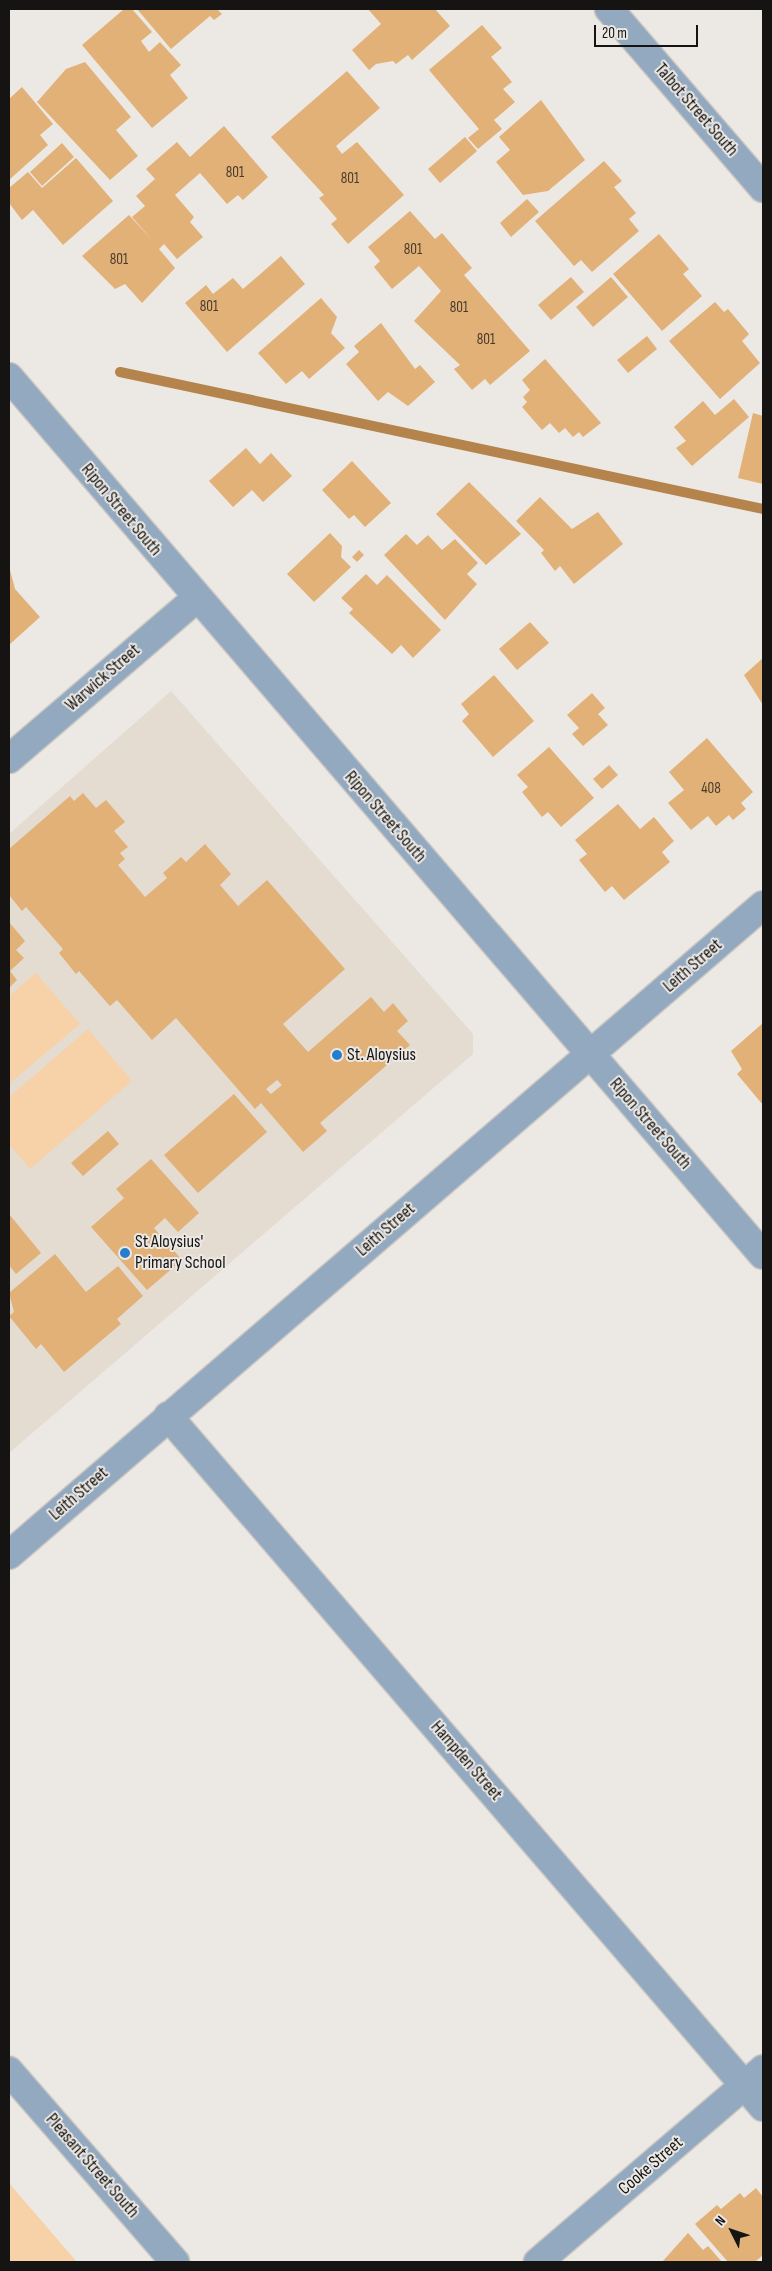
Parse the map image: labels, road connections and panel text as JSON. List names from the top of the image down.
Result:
{
  "streets": {
    "street": [
      "Talbot Street South",
      "Ripon Street South",
      "Warwick Street",
      "Leith Street",
      "Hampden Street",
      "Pleasant Street South",
      "Cooke Street"
    ]
  },
  "crossings": [
    ["Ripon Street South", "Warwick Street"],
    ["Ripon Street South", "Leith Street"],
    ["Leith Street", "Hampden Street"],
    ["Hampden Street", "Cooke Street"]
  ],
  "places": ["St. Aloysius", "St Aloysius' Primary School"],
  "house_numbers": [
    "801",
    "801",
    "801",
    "801",
    "801",
    "801",
    "801",
    "408"
  ],
  "scale_bar": "20 m",
  "north": "top left"
}
